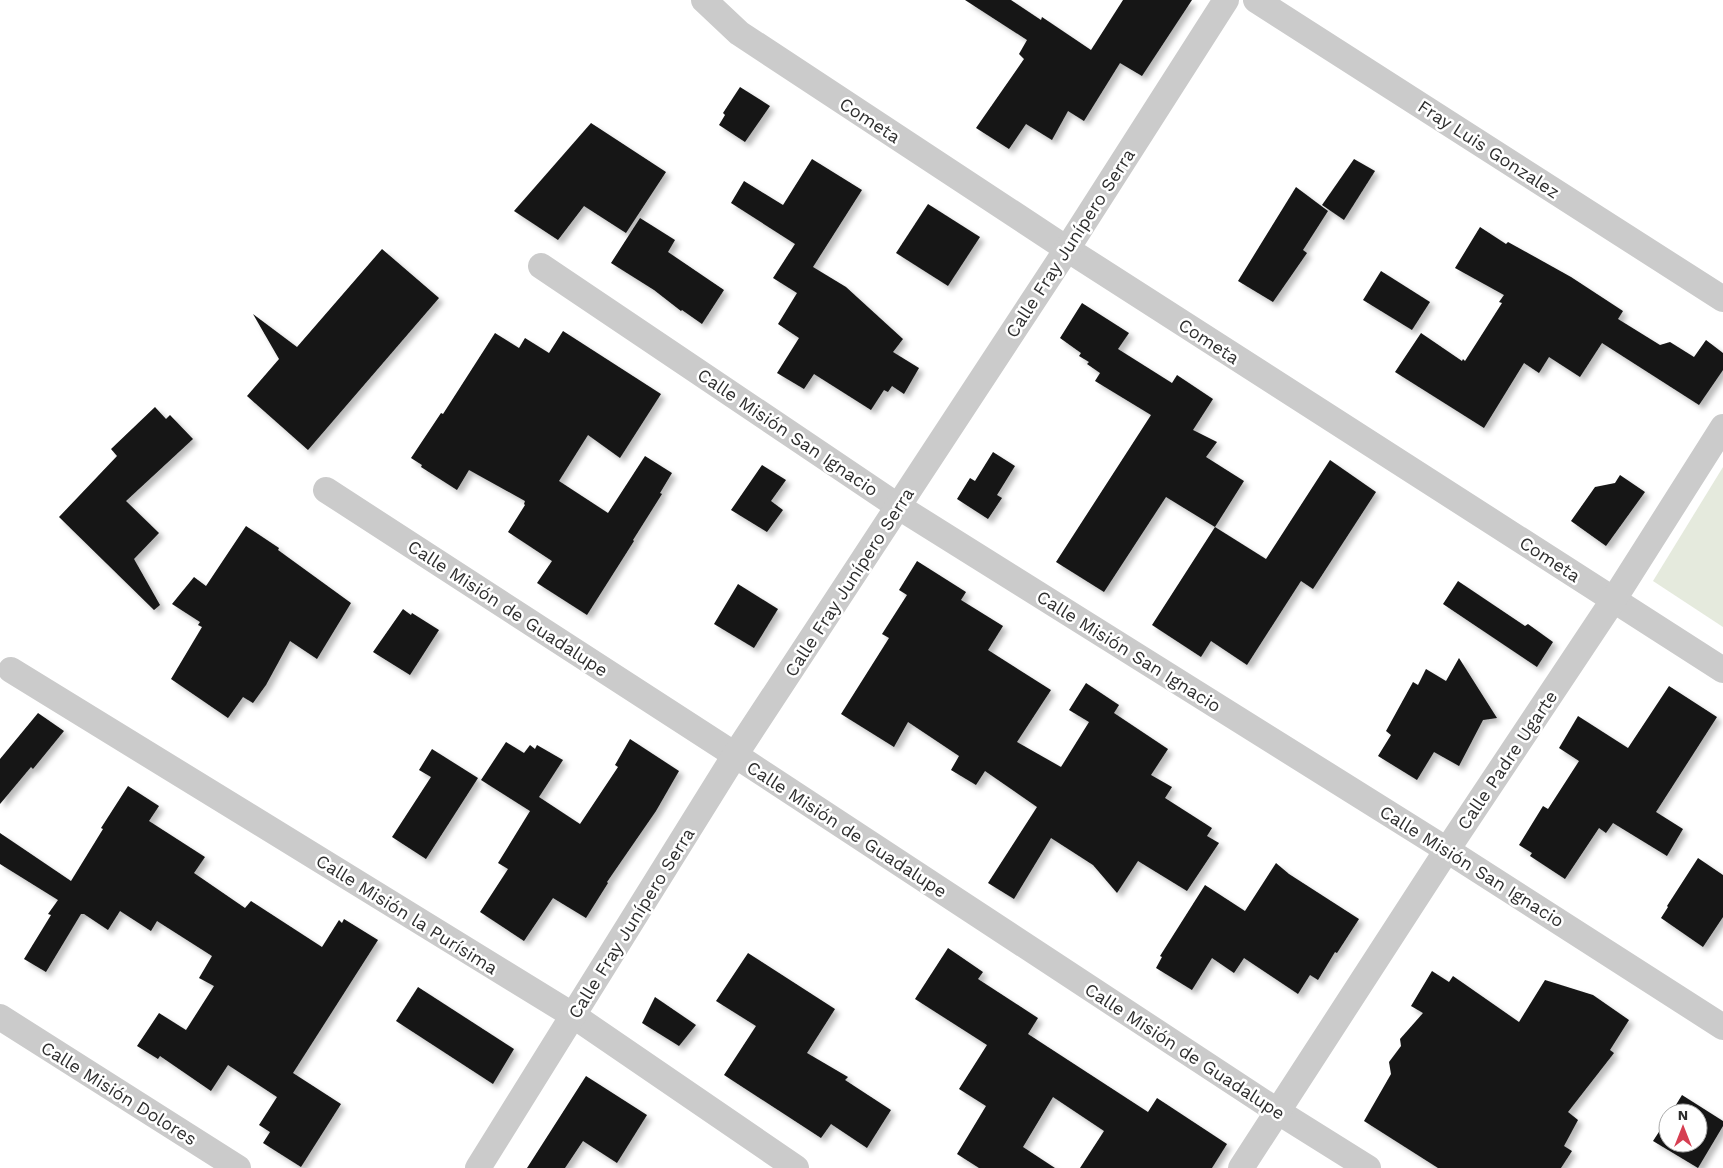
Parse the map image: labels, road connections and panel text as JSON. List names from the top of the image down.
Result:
{
  "streets": {
    "street": [
      "Cometa",
      "Fray Luis Gonzalez",
      "Calle Fray Junípero Serra",
      "Calle Misión San Ignacio",
      "Calle Misión de Guadalupe",
      "Calle Padre Ugarte",
      "Calle Misión la Purísima",
      "Calle Misión Dolores"
    ]
  },
  "crossings": [
    ["Cometa", "Calle Fray Junípero Serra"],
    ["Cometa", "Calle Padre Ugarte"],
    ["Calle Fray Junípero Serra", "Calle Misión San Ignacio"],
    ["Calle Fray Junípero Serra", "Calle Misión de Guadalupe"],
    ["Calle Fray Junípero Serra", "Calle Misión la Purísima"],
    ["Calle Misión San Ignacio", "Calle Padre Ugarte"],
    ["Calle Misión de Guadalupe", "Calle Padre Ugarte"]
  ],
  "north": "top"
}
